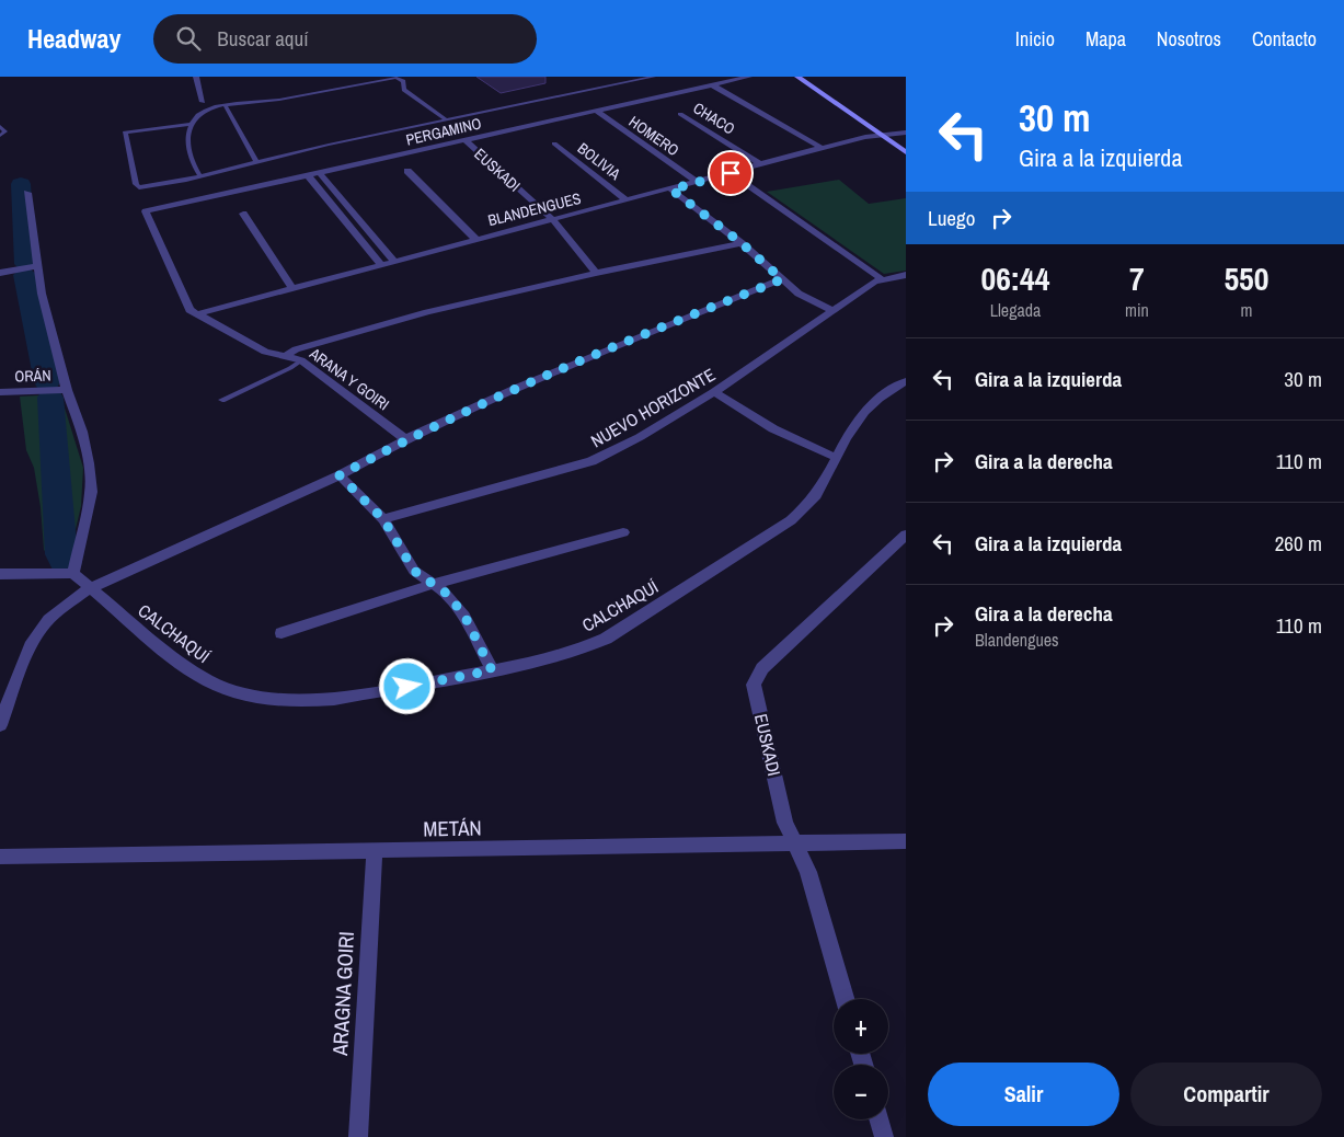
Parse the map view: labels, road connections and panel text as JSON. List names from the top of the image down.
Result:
{
  "streets": {
    "street": [
      "CHACO",
      "PERGAMINO",
      "HOMERO",
      "BOLIVIA",
      "EUSKADI",
      "BLANDENGUES",
      "ORÁN",
      "ARANA Y GOIRI",
      "NUEVO HORIZONTE",
      "CALCHAQUÍ",
      "METÁN",
      "ARAGNA GOIRI"
    ]
  },
  "crossings": [
    ["CHACO", "BLANDENGUES"],
    ["PERGAMINO", "HOMERO"],
    ["PERGAMINO", "EUSKADI"],
    ["PERGAMINO", "ARANA Y GOIRI"],
    ["HOMERO", "BLANDENGUES"],
    ["BOLIVIA", "BLANDENGUES"],
    ["EUSKADI", "BLANDENGUES"],
    ["EUSKADI", "METÁN"],
    ["BLANDENGUES", "ARANA Y GOIRI"],
    ["METÁN", "ARAGNA GOIRI"]
  ],
  "page": {
    "header": "Headway",
    "search": "Buscar aquí",
    "nav": [
      "Inicio",
      "Mapa",
      "Nosotros",
      "Contacto"
    ],
    "turn": ["30 m", "Gira a la izquierda"],
    "then": "Luego",
    "eta": [
      "06:44",
      "Llegada",
      "7",
      "min",
      "550",
      "m"
    ],
    "list": [
      {
        "name": "Gira a la izquierda",
        "value": "30 m"
      },
      {
        "name": "Gira a la derecha",
        "value": "110 m"
      },
      {
        "name": "Gira a la izquierda",
        "value": "260 m"
      },
      {
        "name": "Gira a la derecha",
        "note": "Blandengues",
        "value": "110 m"
      }
    ],
    "map_buttons": ["+", "−"],
    "buttons": ["Salir", "Compartir"]
  }
}
